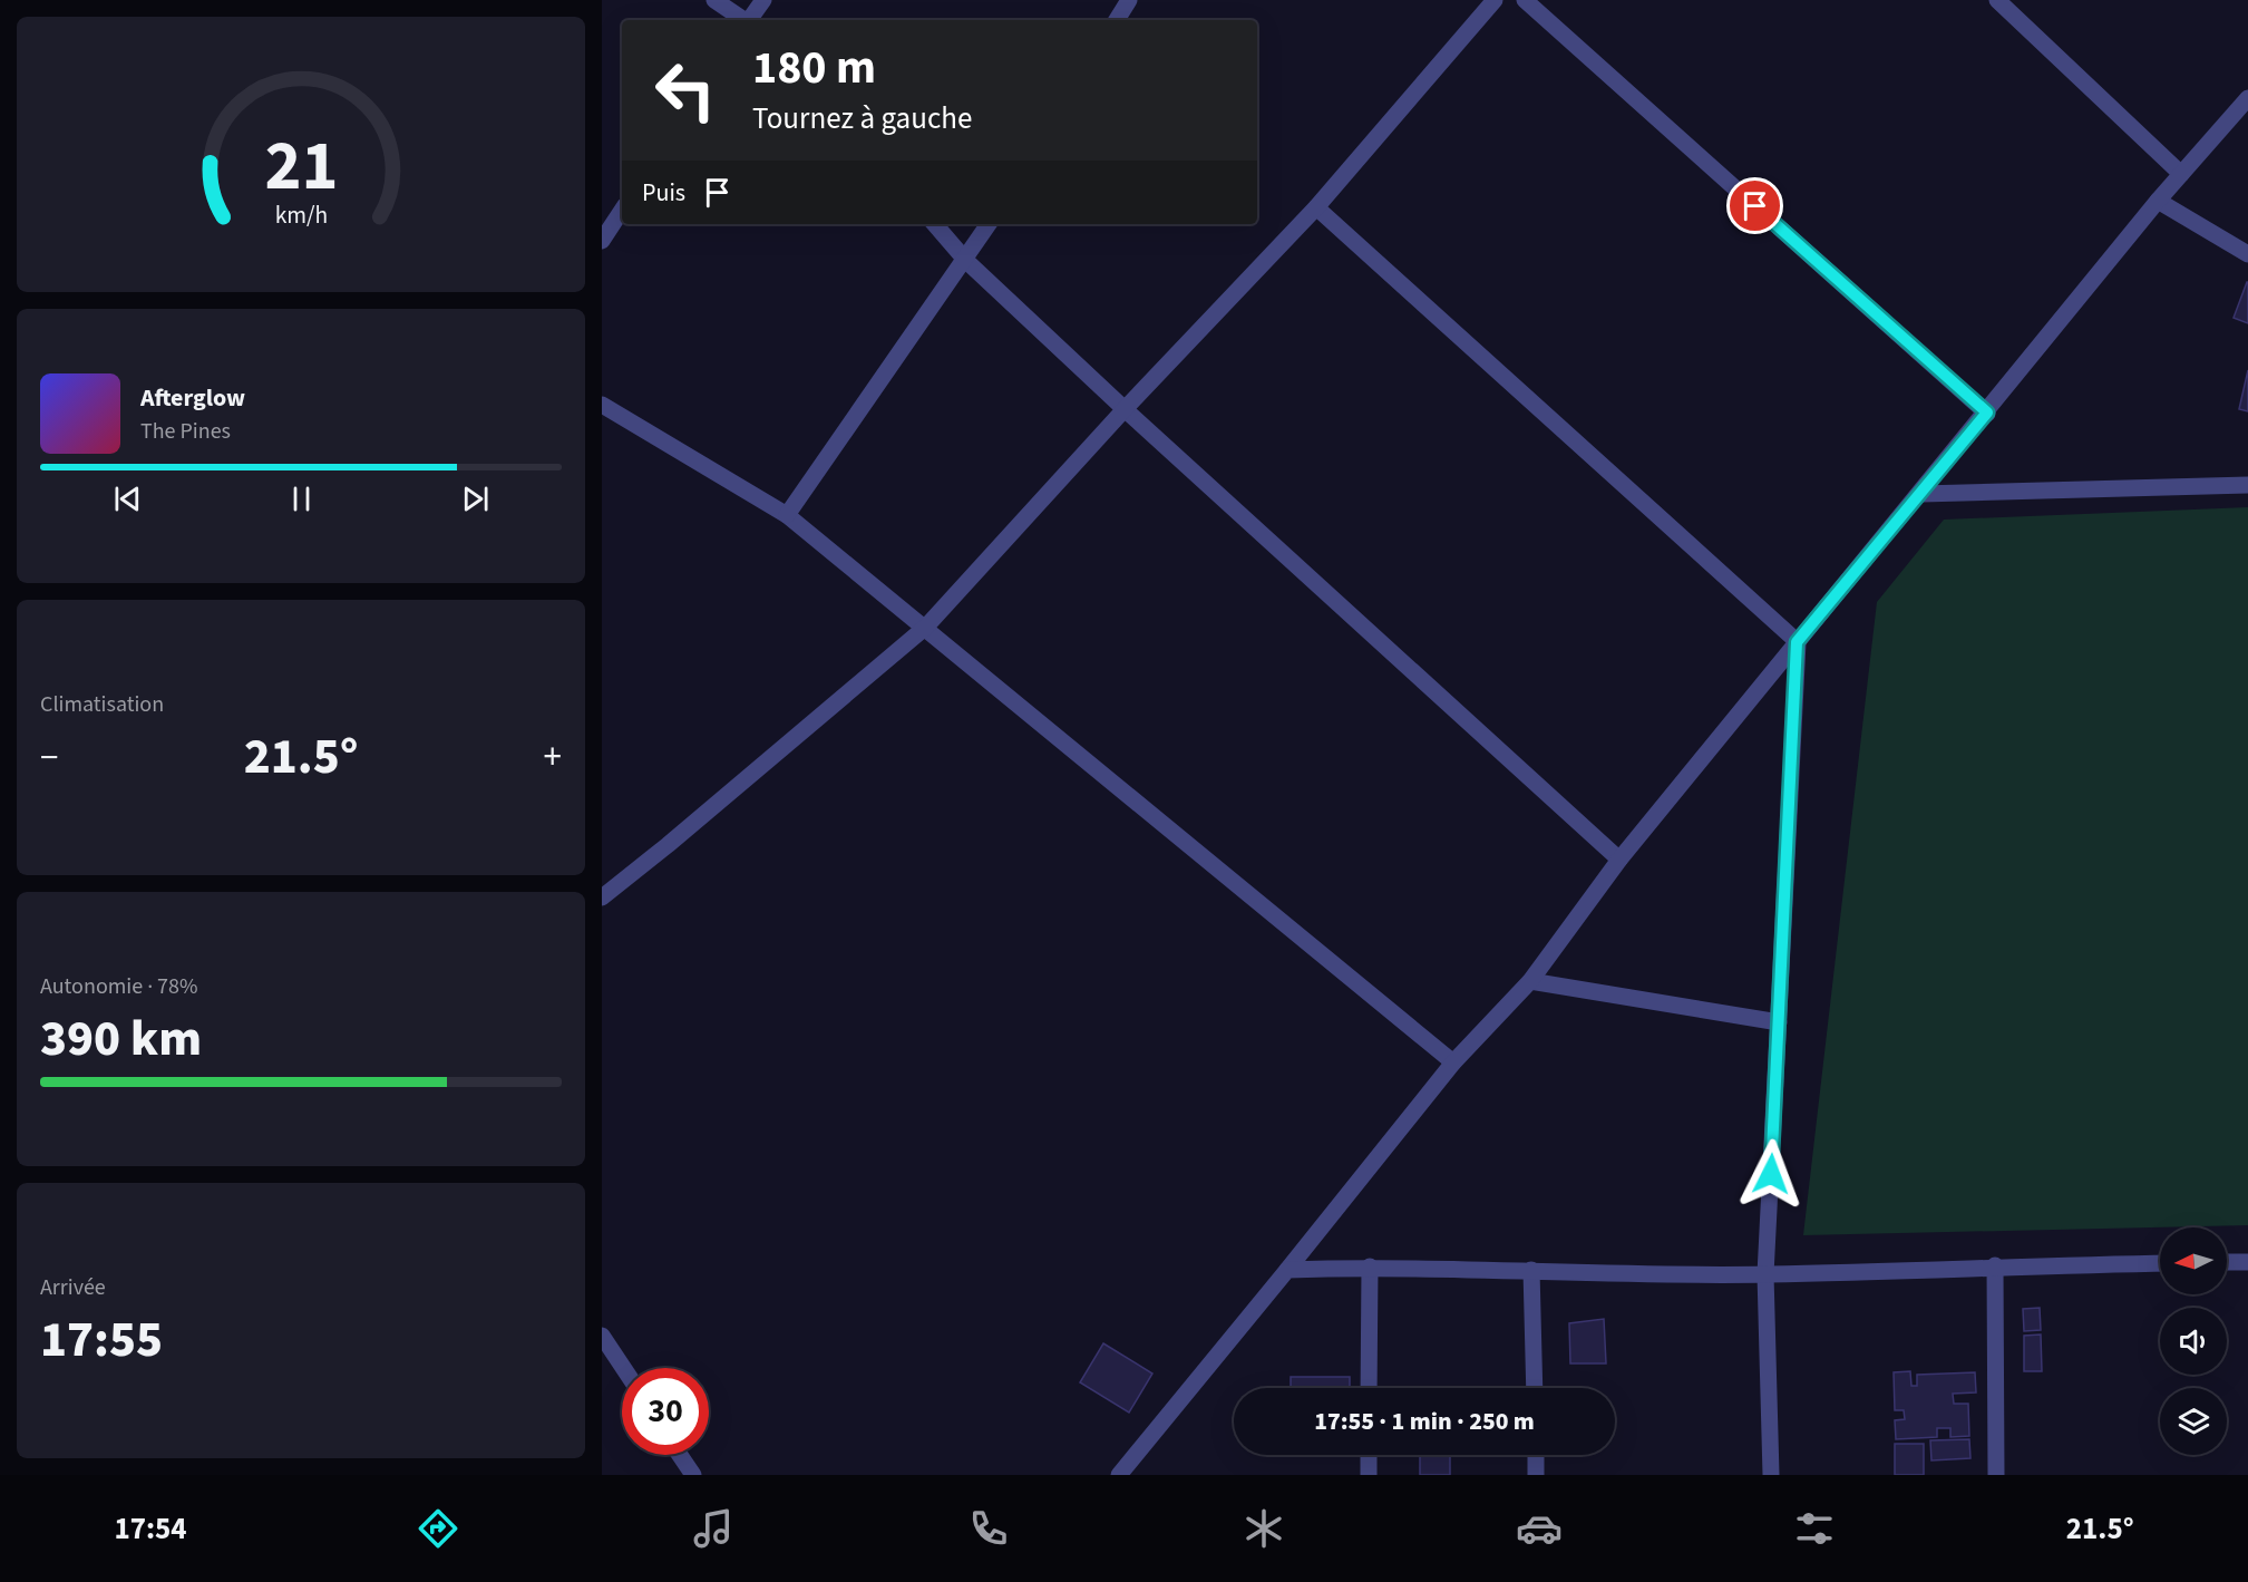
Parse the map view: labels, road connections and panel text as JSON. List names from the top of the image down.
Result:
{
  "north": "left",
  "page": {
    "turn": ["180 m", "Tournez à gauche"],
    "then": "Puis",
    "song": ["Afterglow", "The Pines"],
    "tile": [
      "Climatisation",
      ["Autonomie · 78%", "390 km"],
      ["Arrivée", "17:55"]
    ],
    "heat": ["−", "21.5°", "+"],
    "limit": "30",
    "trip": "17:55 · 1 min · 250 m",
    "tabs": ["17:54", "21.5°"],
    "gauge": ["21", "km/h"]
  }
}
